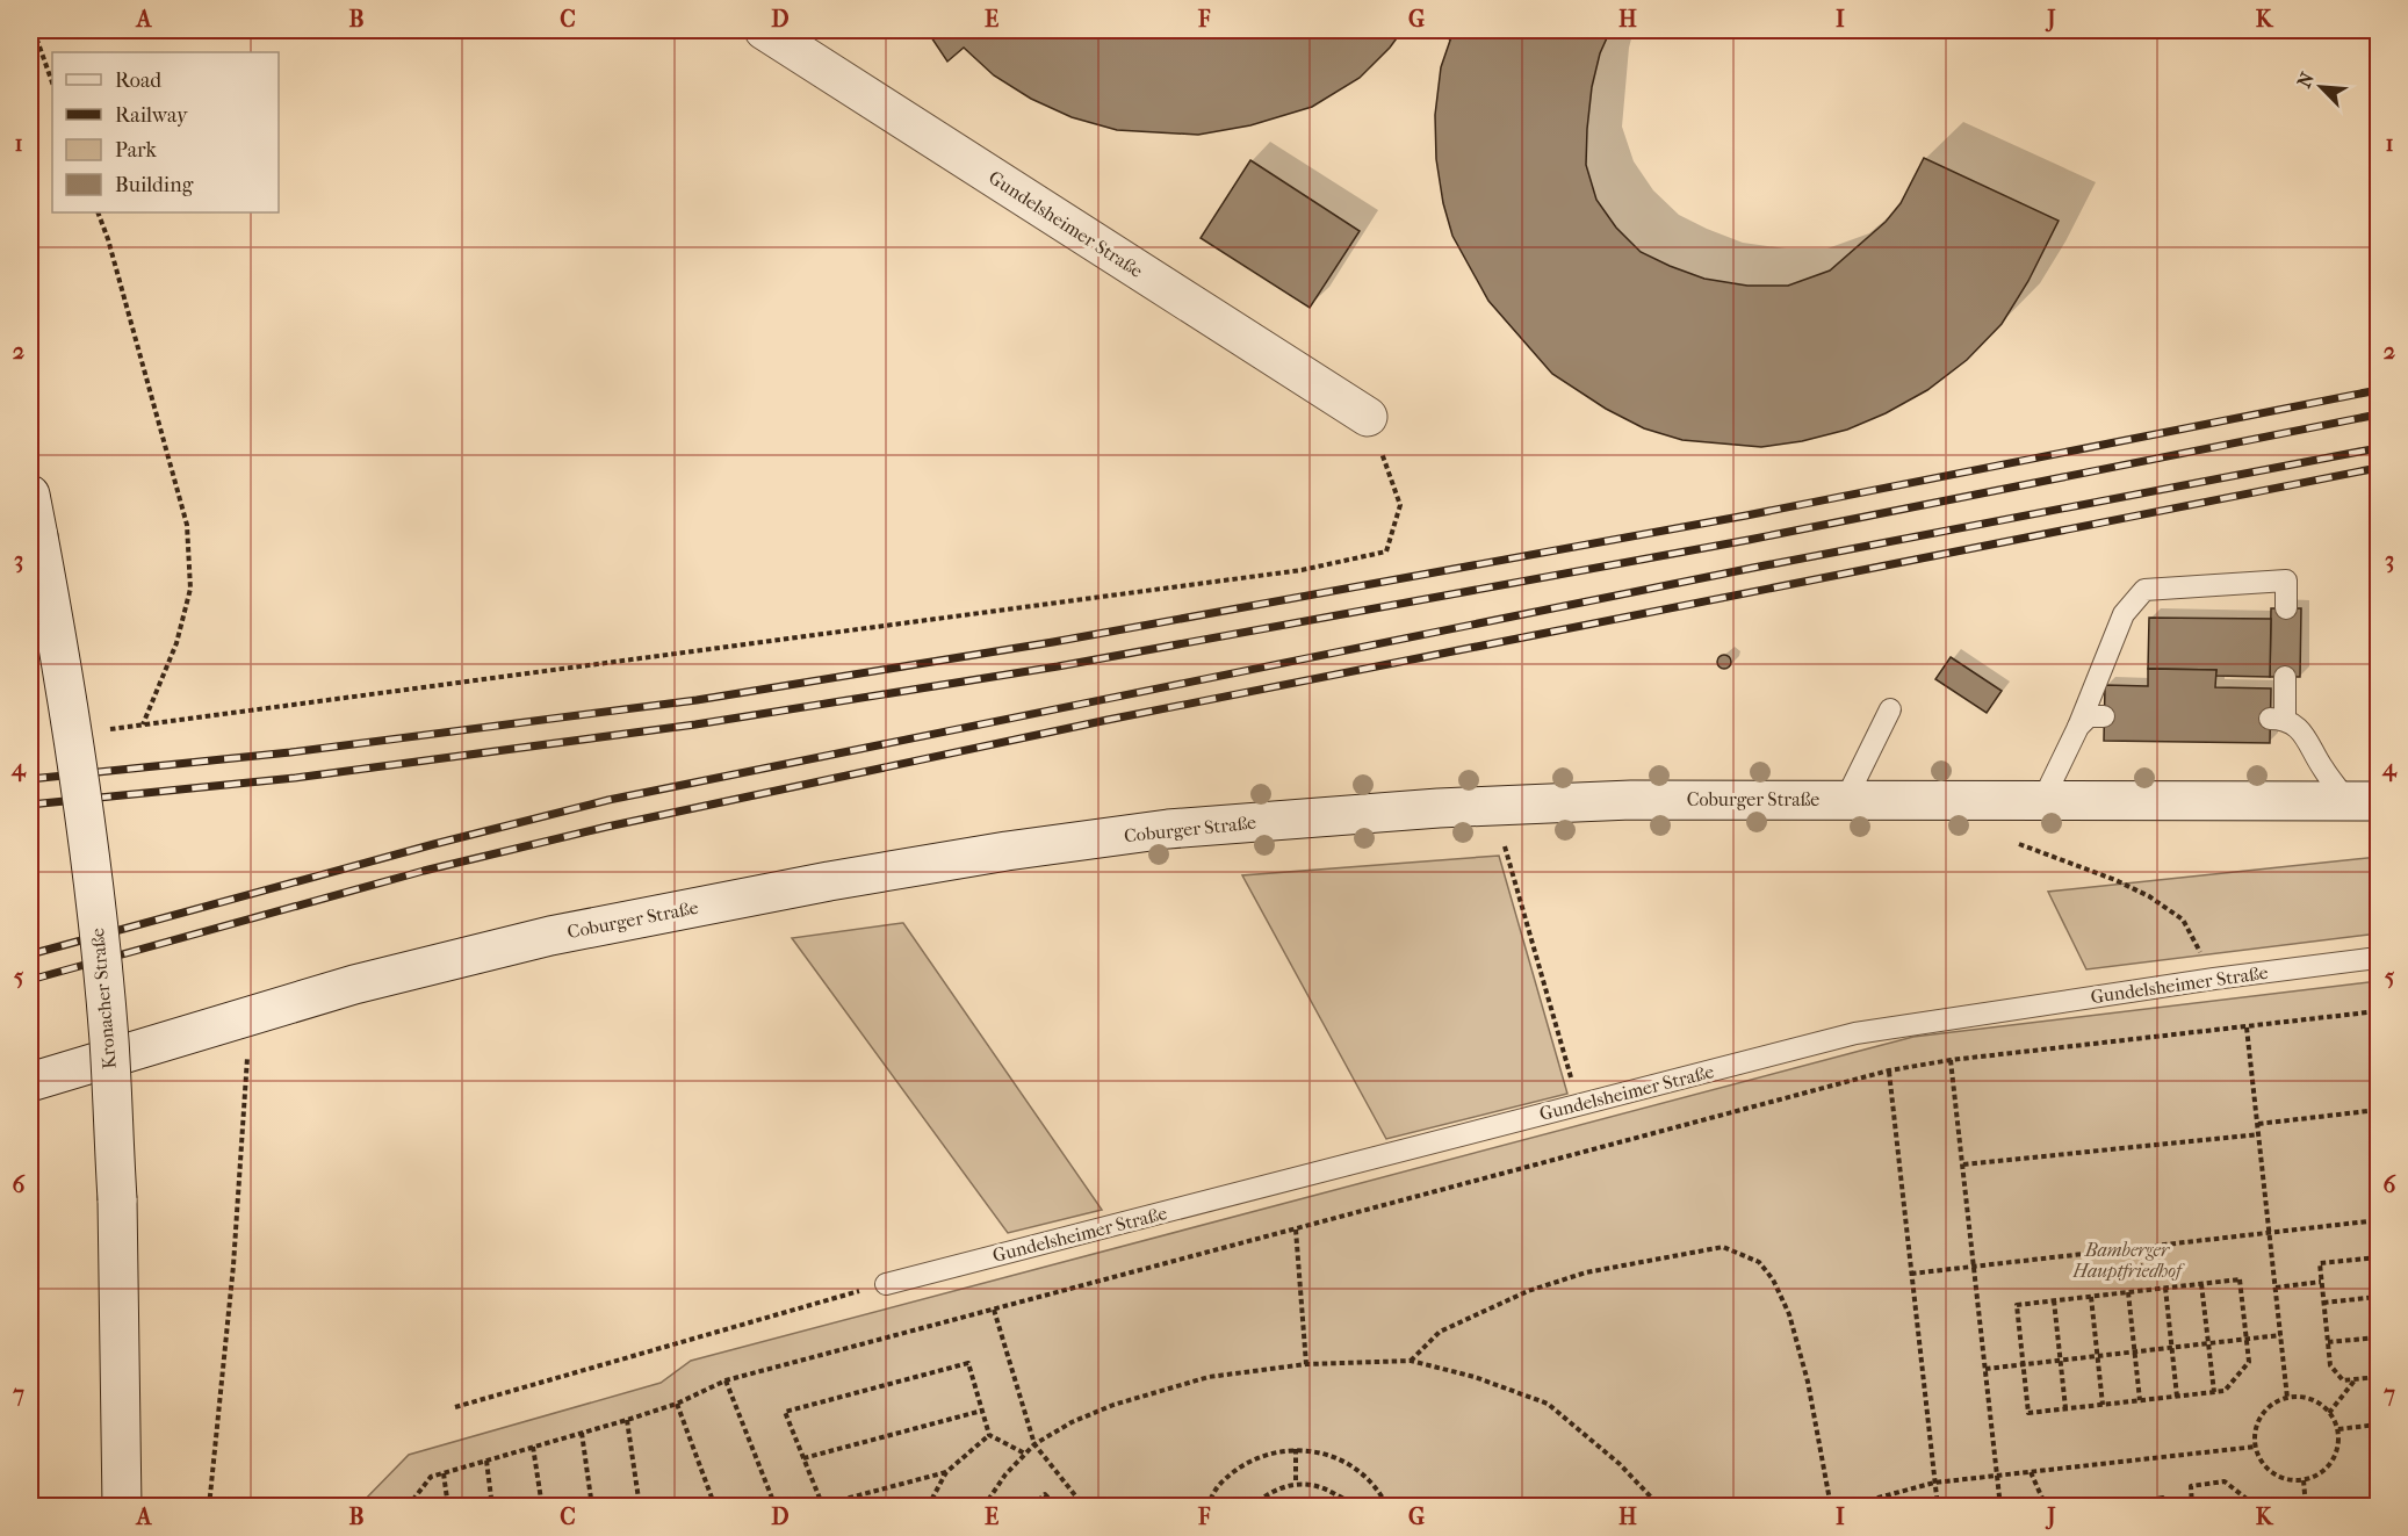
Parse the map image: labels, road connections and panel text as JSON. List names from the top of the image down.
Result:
{
  "streets": {
    "street": ["Gundelsheimer Straße", "Coburger Straße", "Kronacher Straße"]
  },
  "parks": ["Bamberger Hauptfriedhof"],
  "legend": [
    "Road",
    "Railway",
    "Park",
    "Building"
  ],
  "north": "top left",
  "grid": {
    "columns": [
      "A",
      "B",
      "C",
      "D",
      "E",
      "F",
      "G",
      "H",
      "I",
      "J",
      "K"
    ],
    "rows": [
      "1",
      "2",
      "3",
      "4",
      "5",
      "6",
      "7"
    ]
  }
}
